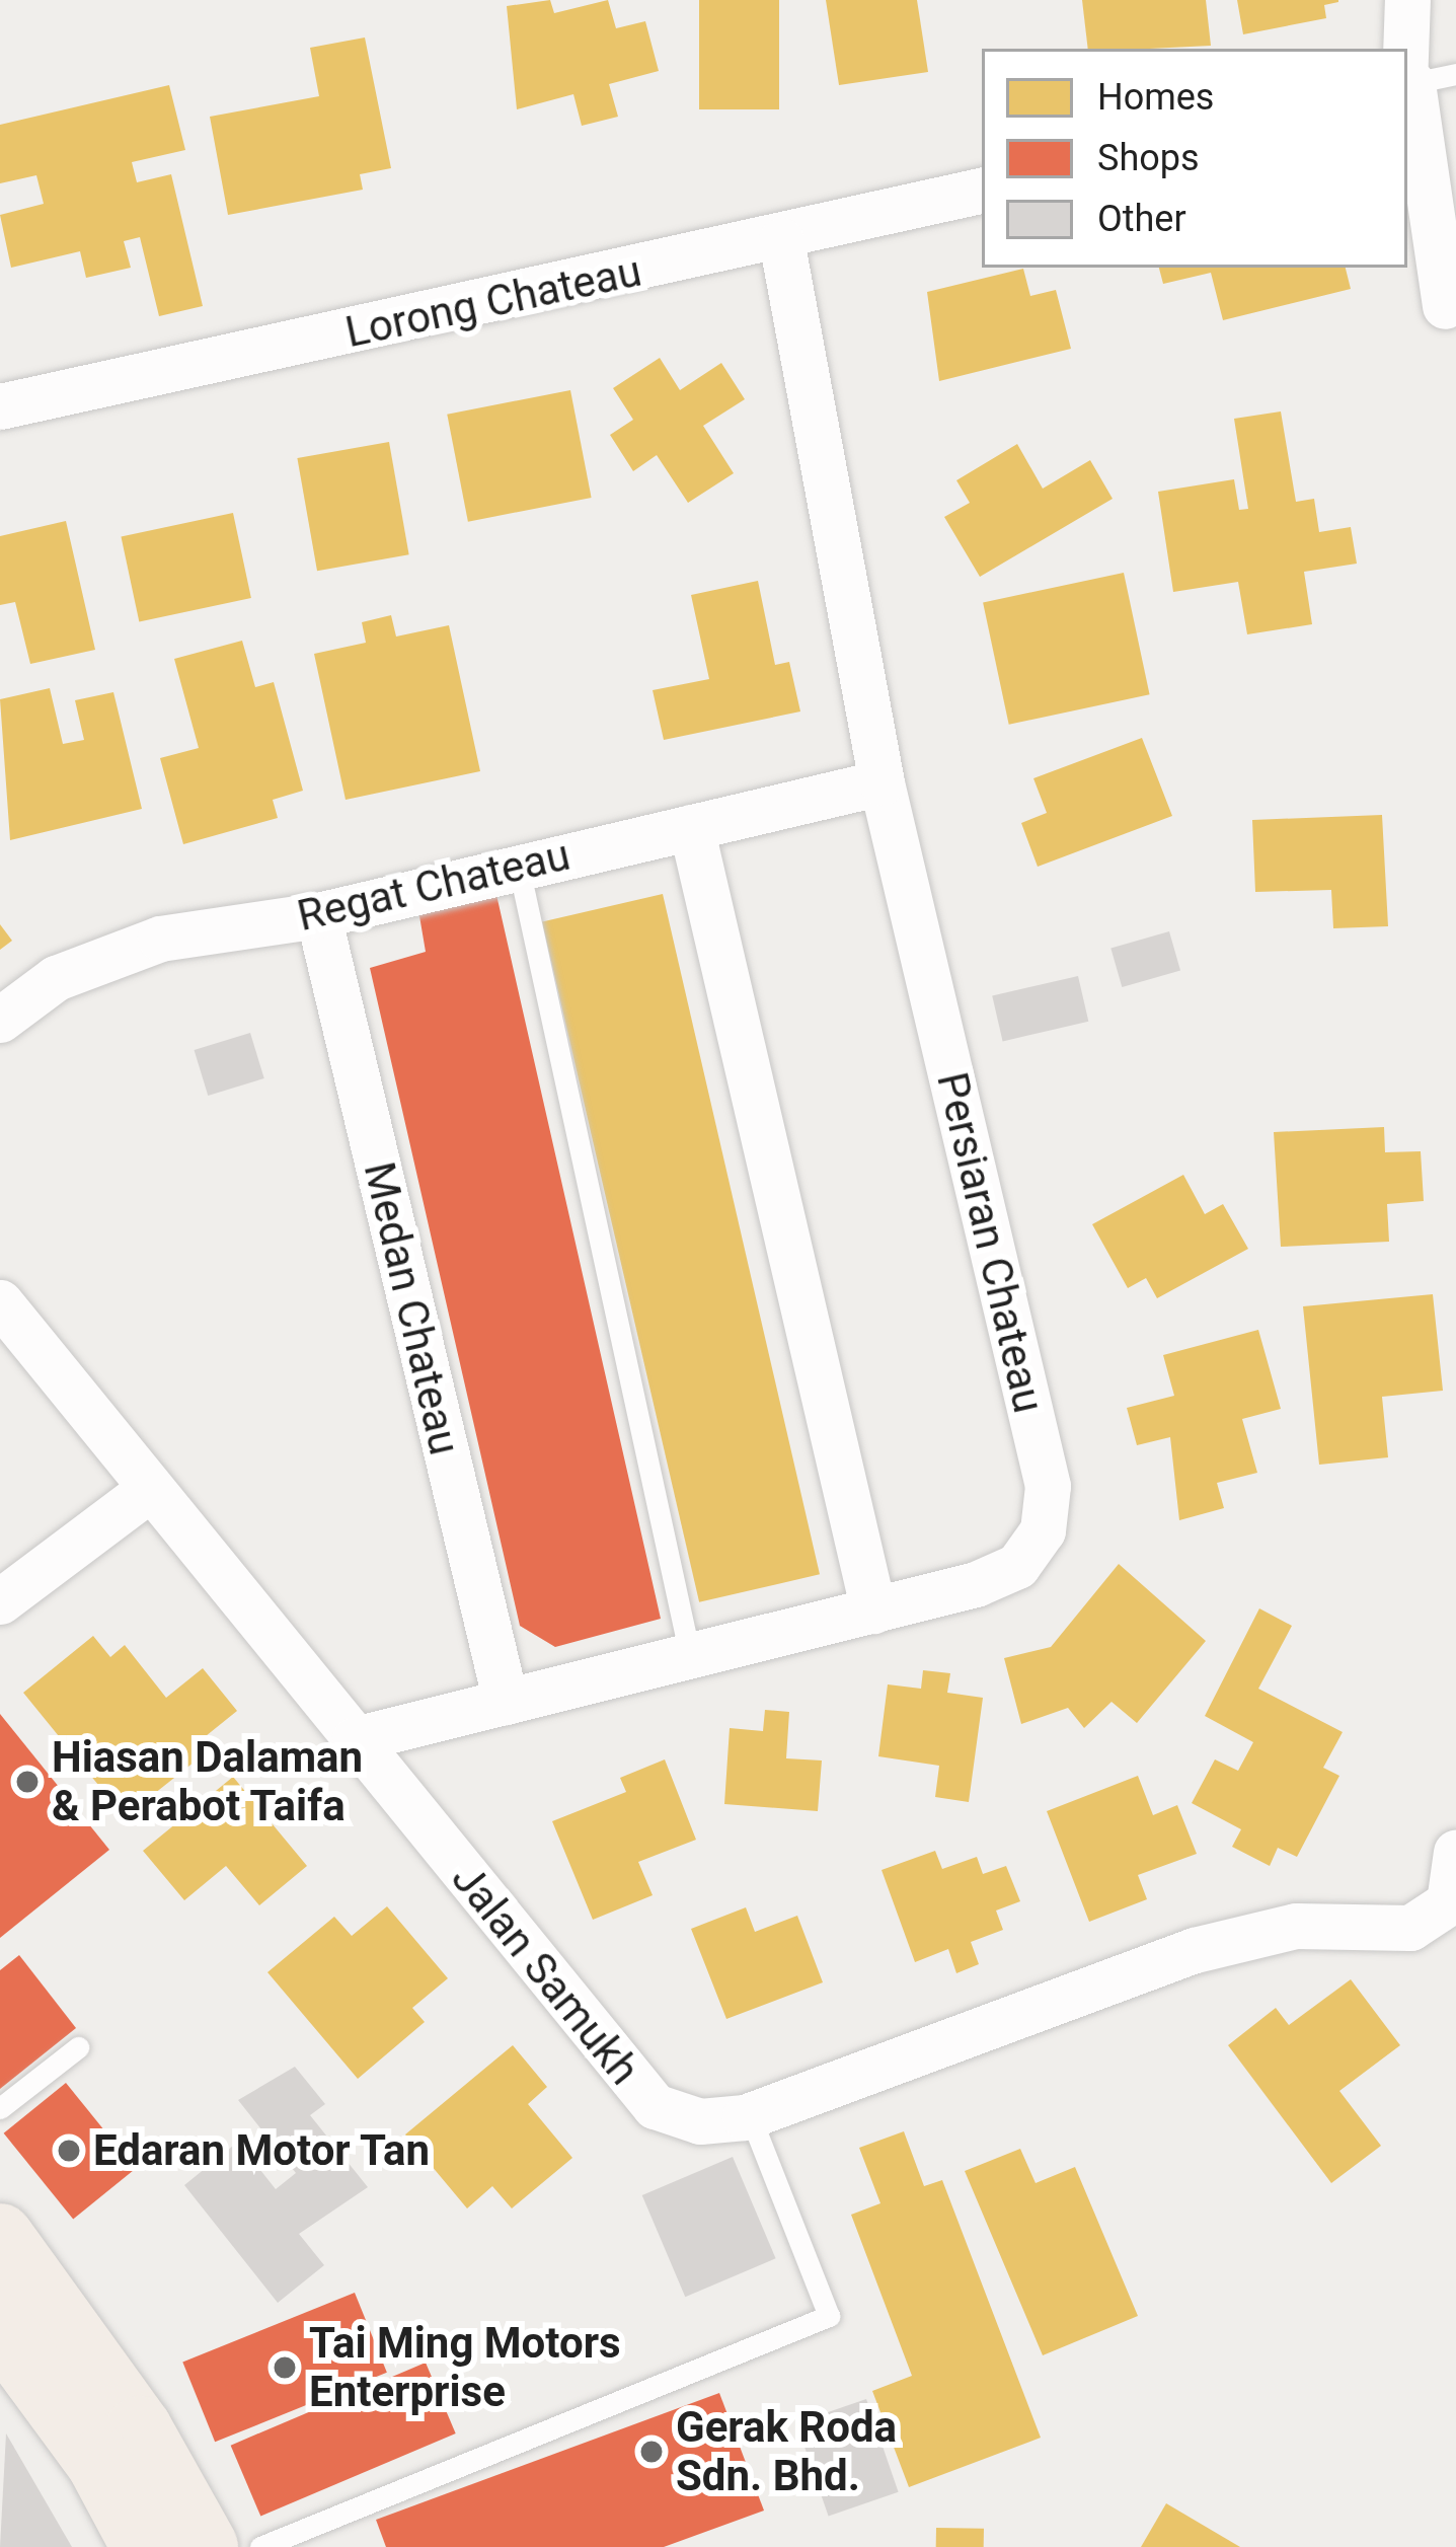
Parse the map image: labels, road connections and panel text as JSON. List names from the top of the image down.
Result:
{
  "streets": {
    "street": [
      "Lorong Chateau",
      "Regat Chateau",
      "Persiaran Chateau",
      "Medan Chateau",
      "Jalan Samukh"
    ]
  },
  "crossings": [
    ["Lorong Chateau", "Persiaran Chateau"],
    ["Regat Chateau", "Persiaran Chateau"],
    ["Regat Chateau", "Medan Chateau"],
    ["Persiaran Chateau", "Medan Chateau"],
    ["Persiaran Chateau", "Jalan Samukh"]
  ],
  "places": [
    "Hiasan Dalaman & Perabot Taifa",
    "Edaran Motor Tan",
    "Tai Ming Motors Enterprise",
    "Gerak Roda Sdn. Bhd."
  ],
  "legend": ["Homes", "Shops", "Other"]
}
